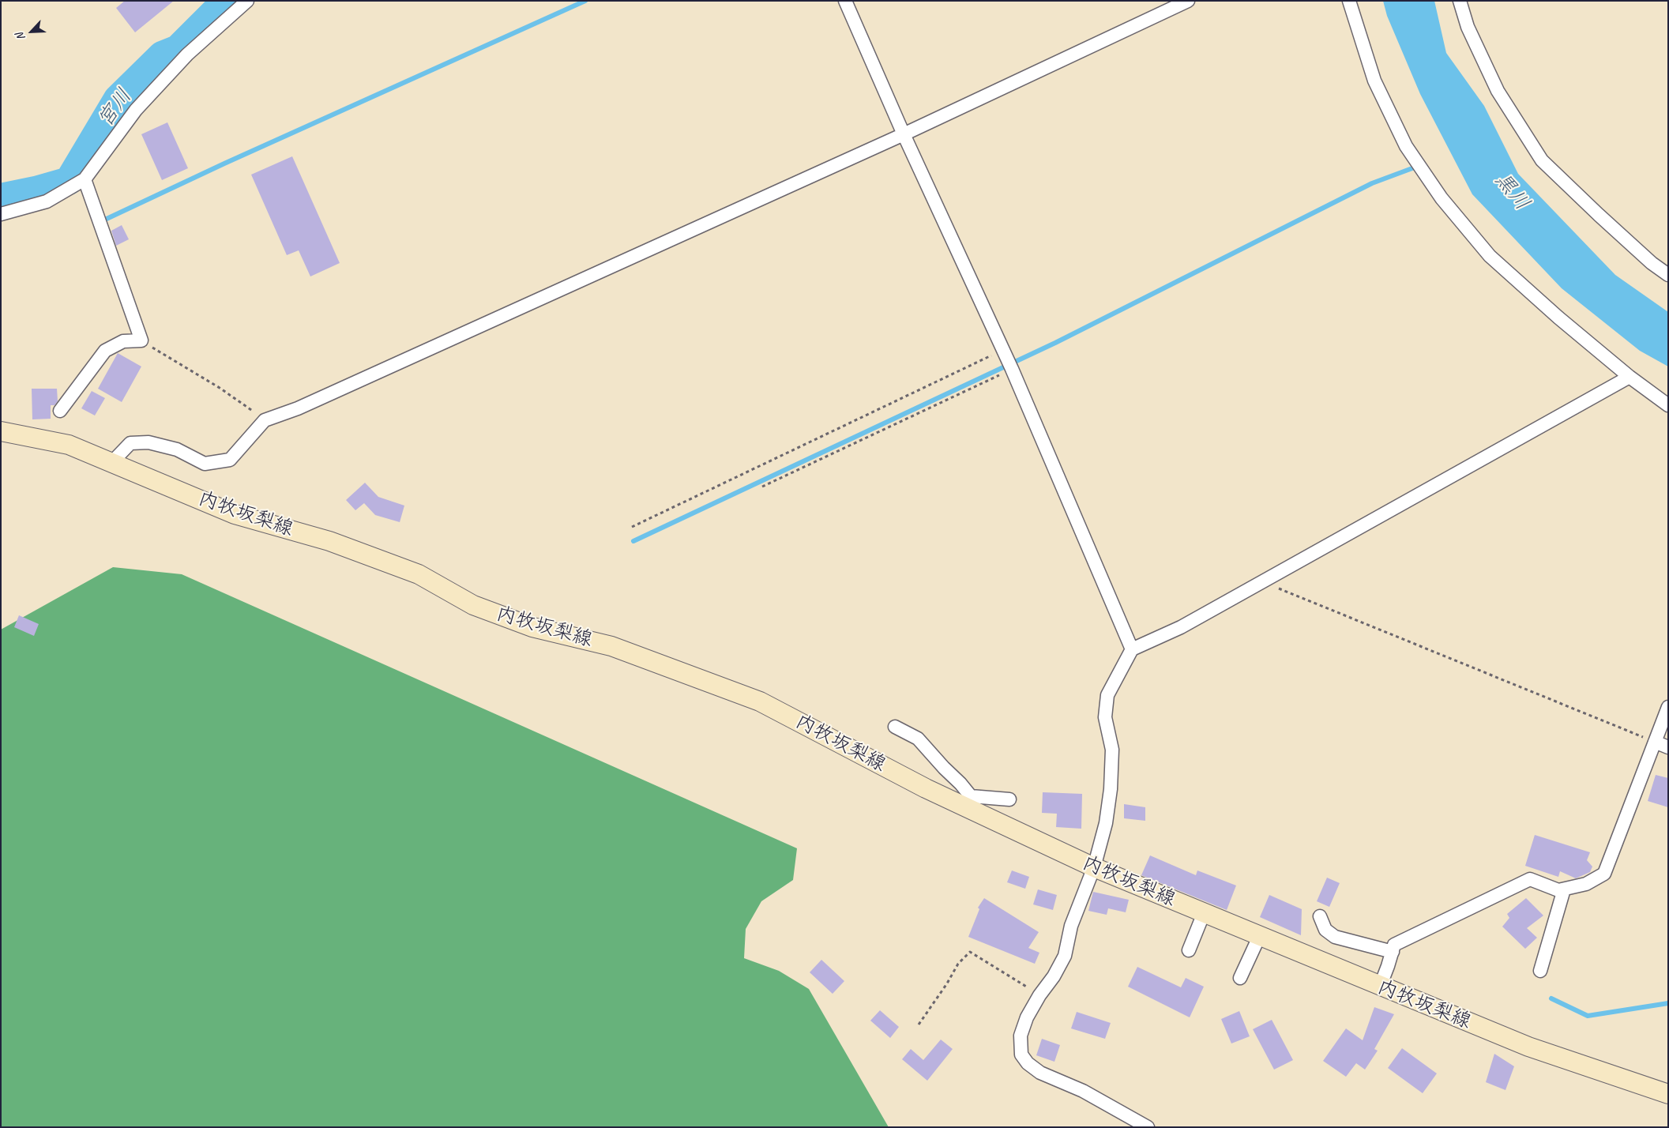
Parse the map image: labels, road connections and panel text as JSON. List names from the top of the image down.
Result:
{
  "streets": {
    "main road": ["内牧坂梨線"]
  },
  "water": ["宮川", "黒川"],
  "north": "bottom left"
}
